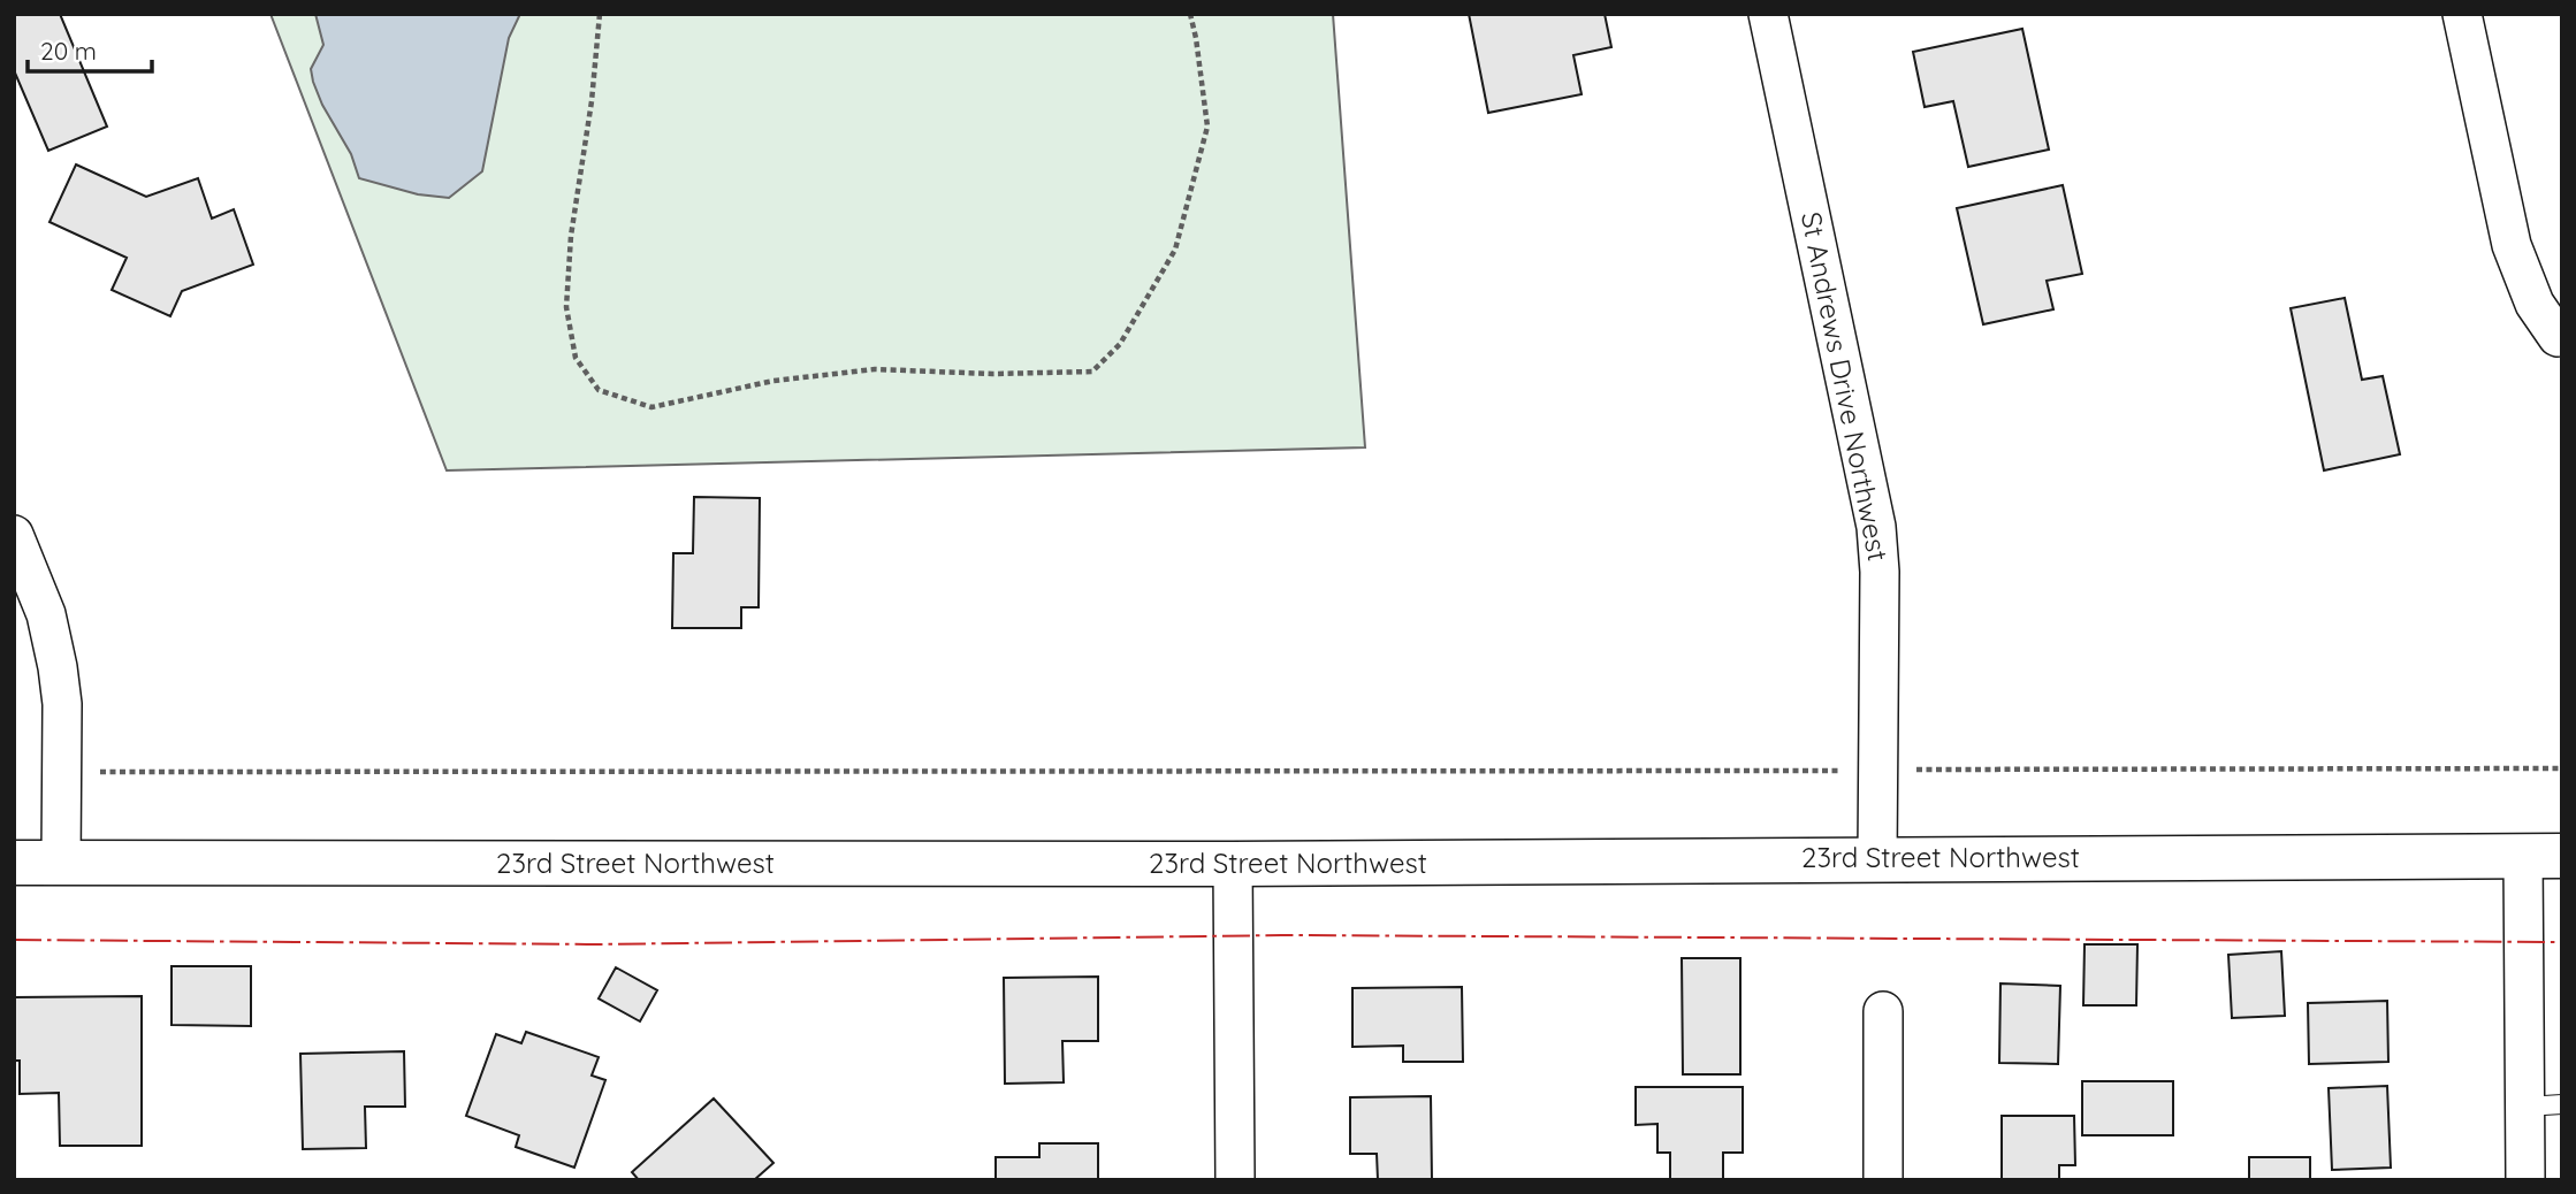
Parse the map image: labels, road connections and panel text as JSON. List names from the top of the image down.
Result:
{
  "streets": {
    "street": ["St Andrews Drive Northwest", "23rd Street Northwest"]
  },
  "crossings": [
    ["St Andrews Drive Northwest", "23rd Street Northwest"]
  ],
  "scale_bar": "20 m"
}
